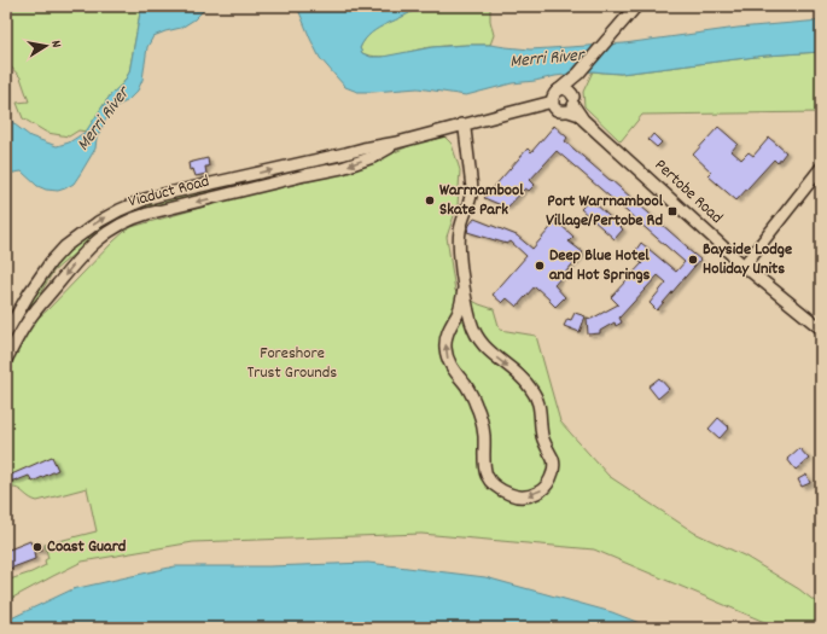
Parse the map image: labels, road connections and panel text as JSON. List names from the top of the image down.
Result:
{
  "streets": {
    "street": ["Viaduct Road", "Pertobe Road"]
  },
  "crossings": [
    ["Viaduct Road", "Pertobe Road"]
  ],
  "water": ["Merri River"],
  "parks": ["Foreshore Trust Grounds"],
  "places": {
    "other": [
      "Warrnambool Skate Park",
      "Bayside Lodge Holiday Units",
      "Deep Blue Hotel and Hot Springs",
      "Coast Guard"
    ],
    "transit": ["Port Warrnambool Village/Pertobe Rd"]
  },
  "north": "right"
}
